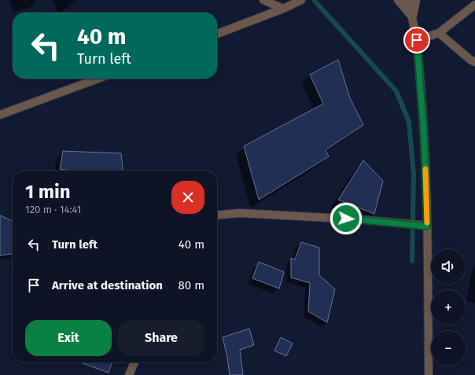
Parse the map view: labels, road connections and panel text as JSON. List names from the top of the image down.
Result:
{
  "page": {
    "turn": ["40 m", "Turn left"],
    "heading": ["1 min", "120 m · 14:41"],
    "list": [
      {
        "name": "Turn left",
        "value": "40 m"
      },
      {
        "name": "Arrive at destination",
        "value": "80 m"
      }
    ],
    "map_buttons": ["+", "−"],
    "buttons": ["Exit", "Share"]
  }
}
